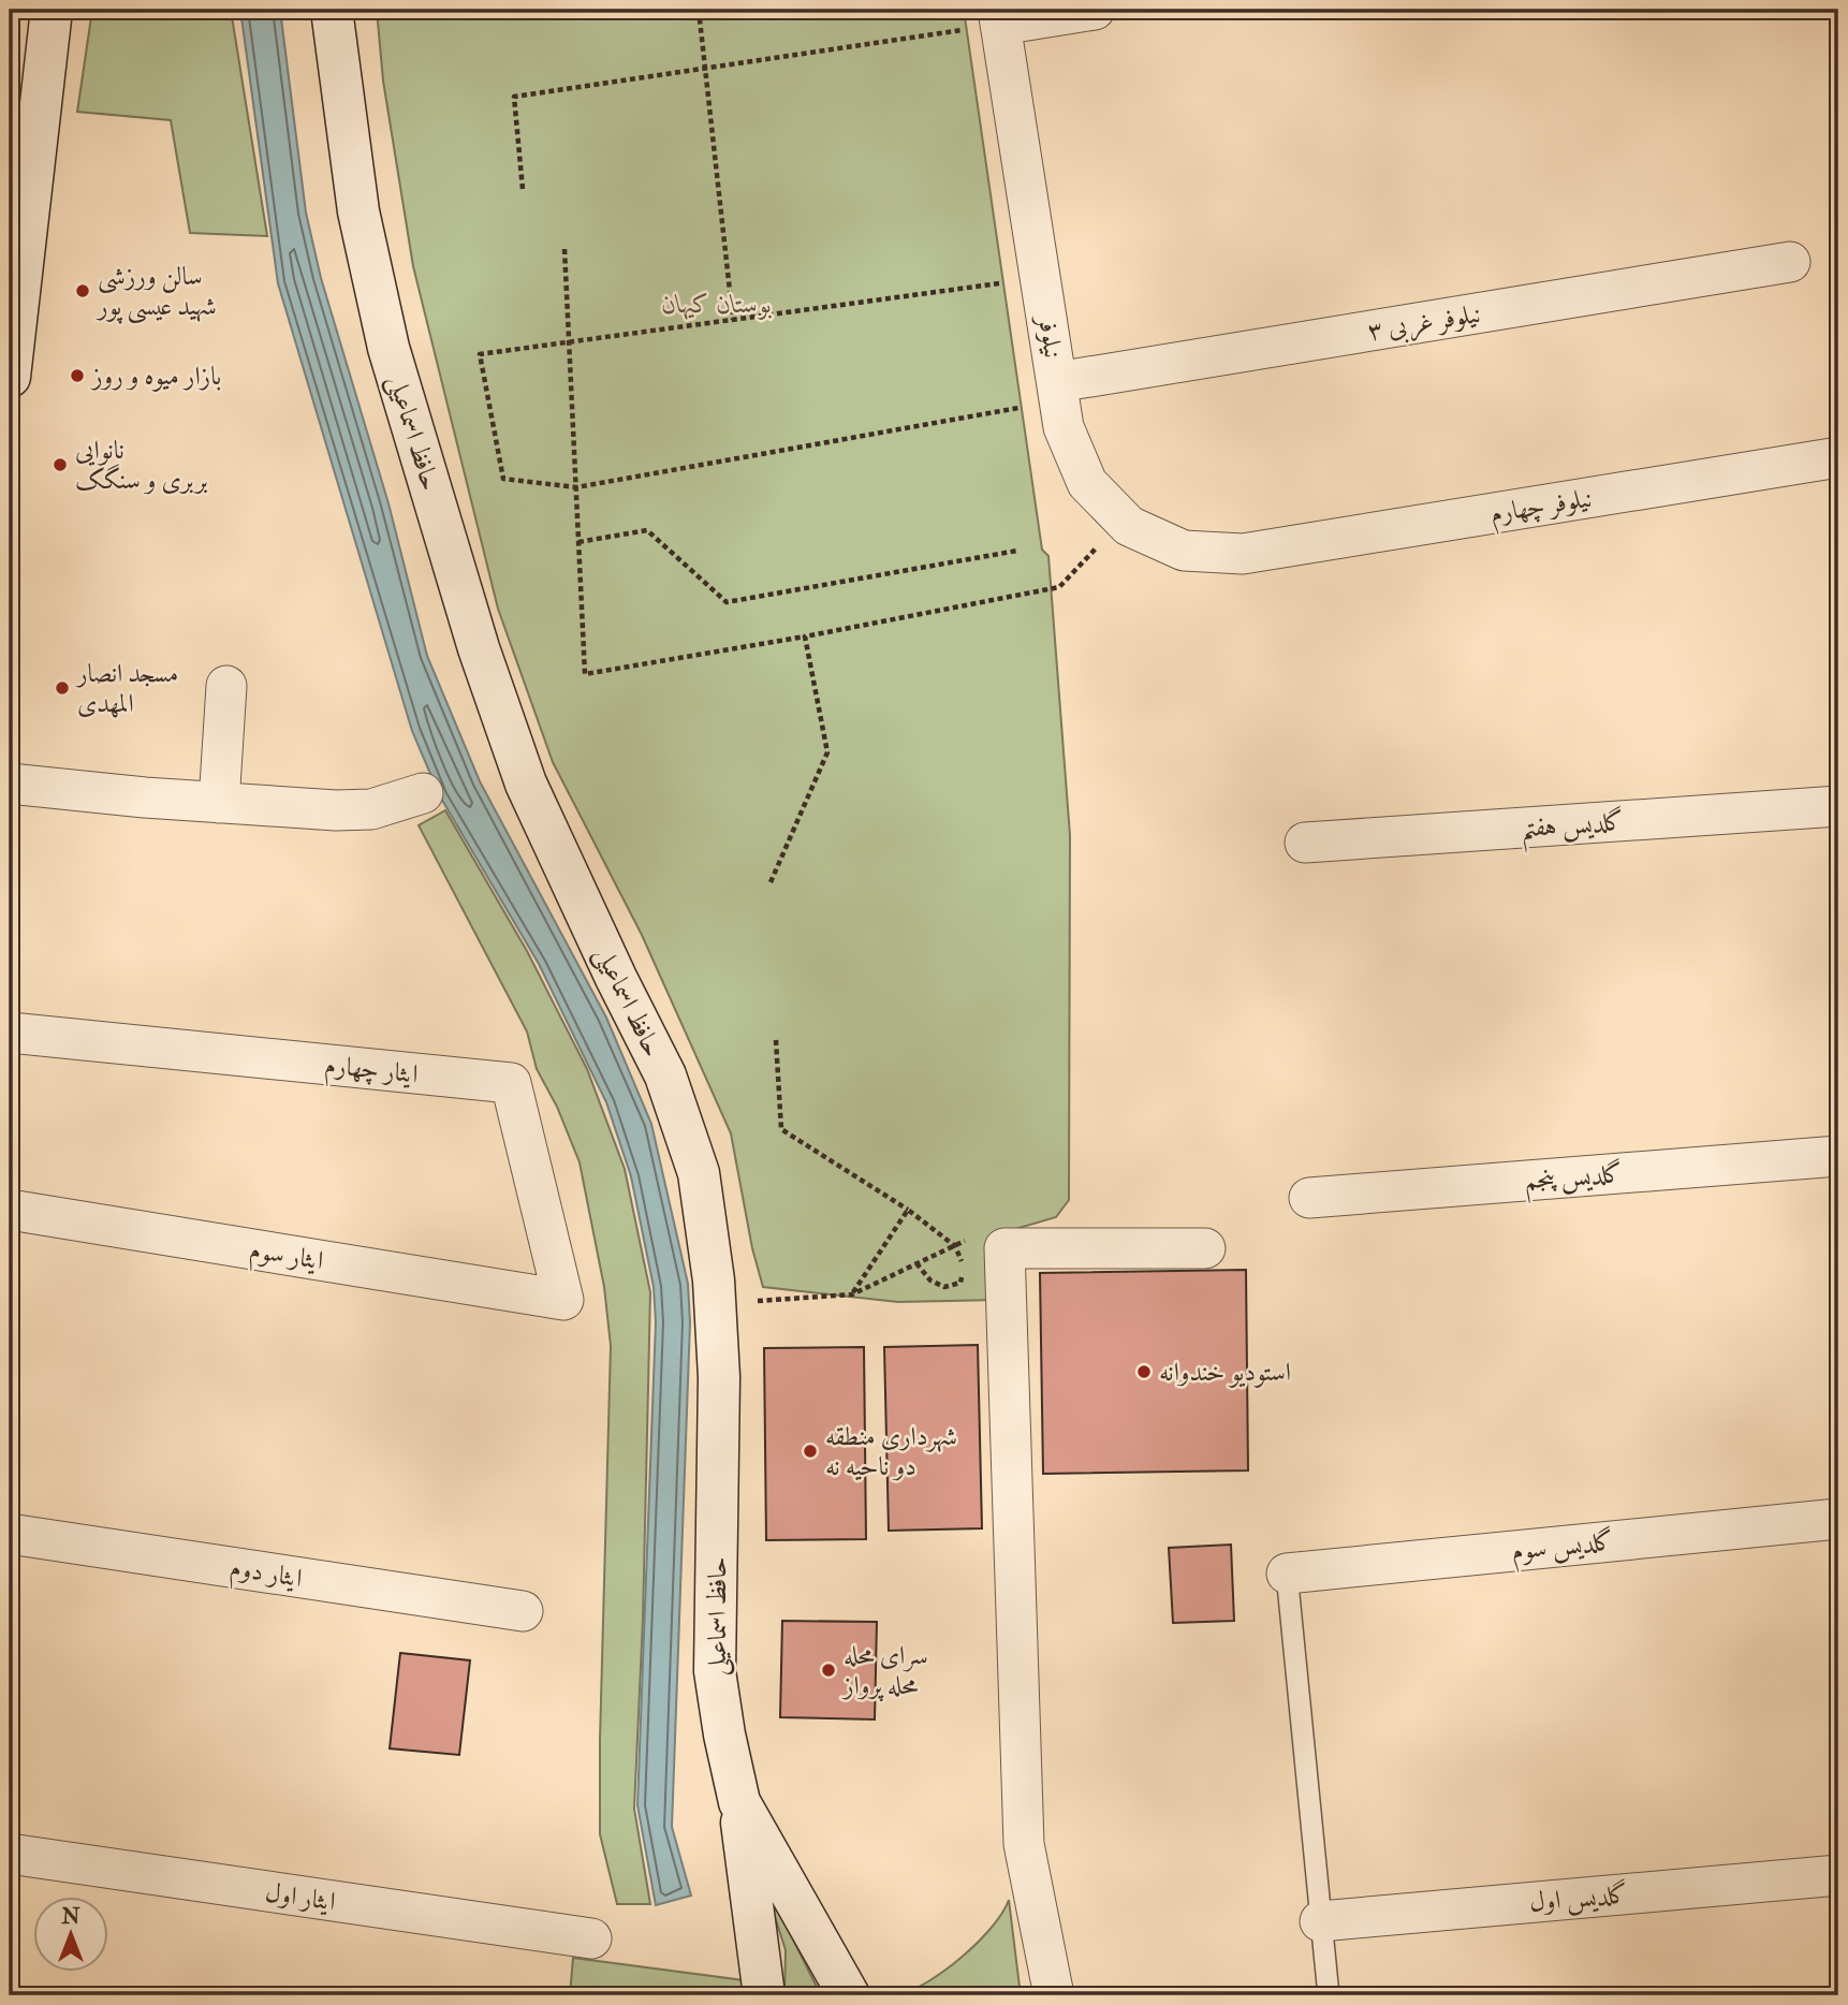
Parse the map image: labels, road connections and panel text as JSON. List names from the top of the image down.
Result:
{
  "streets": {
    "street": [
      "نیلوفر غربی ۳",
      "نیلوفر",
      "حافظ اسماعیلی",
      "نیلوفر چهارم",
      "گلدیس هفتم",
      "ایثار چهارم",
      "گلدیس پنجم",
      "ایثار سوم",
      "گلدیس سوم",
      "ایثار دوم",
      "ایثار اول",
      "گلدیس اول"
    ]
  },
  "crossings": [
    ["نیلوفر غربی ۳", "نیلوفر"],
    ["نیلوفر", "نیلوفر چهارم"],
    ["ایثار چهارم", "ایثار سوم"]
  ],
  "parks": ["بوستان کیهان"],
  "places": [
    "سالن ورزشی شهید عیسی پور",
    "بازار میوه و روز",
    "نانوایی بربری و سنگک",
    "مسجد انصار المهدی",
    "استودیو خندوانه",
    "شهرداری منطقه دو ناحیه نه",
    "سرای محله محله پرواز"
  ],
  "north": "top"
}
